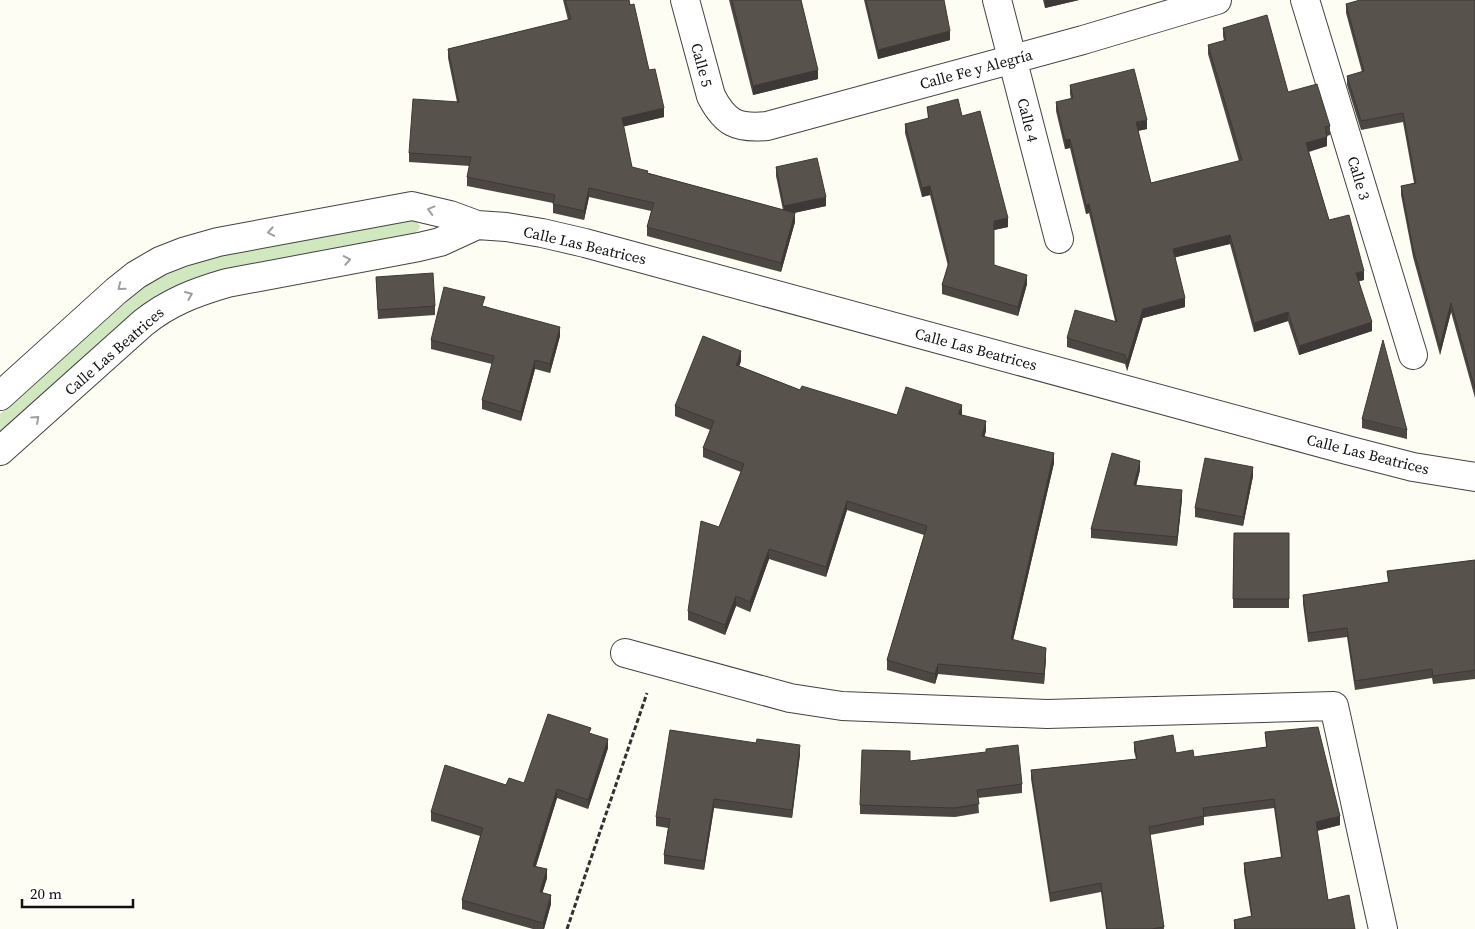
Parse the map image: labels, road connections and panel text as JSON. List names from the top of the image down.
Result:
{
  "streets": {
    "street": [
      "Calle 5",
      "Calle Fe y Alegría",
      "Calle 4",
      "Calle 3",
      "Calle Las Beatrices"
    ]
  },
  "crossings": [
    ["Calle 5", "Calle Fe y Alegría"],
    ["Calle Fe y Alegría", "Calle 4"]
  ],
  "scale_bar": "20 m"
}
